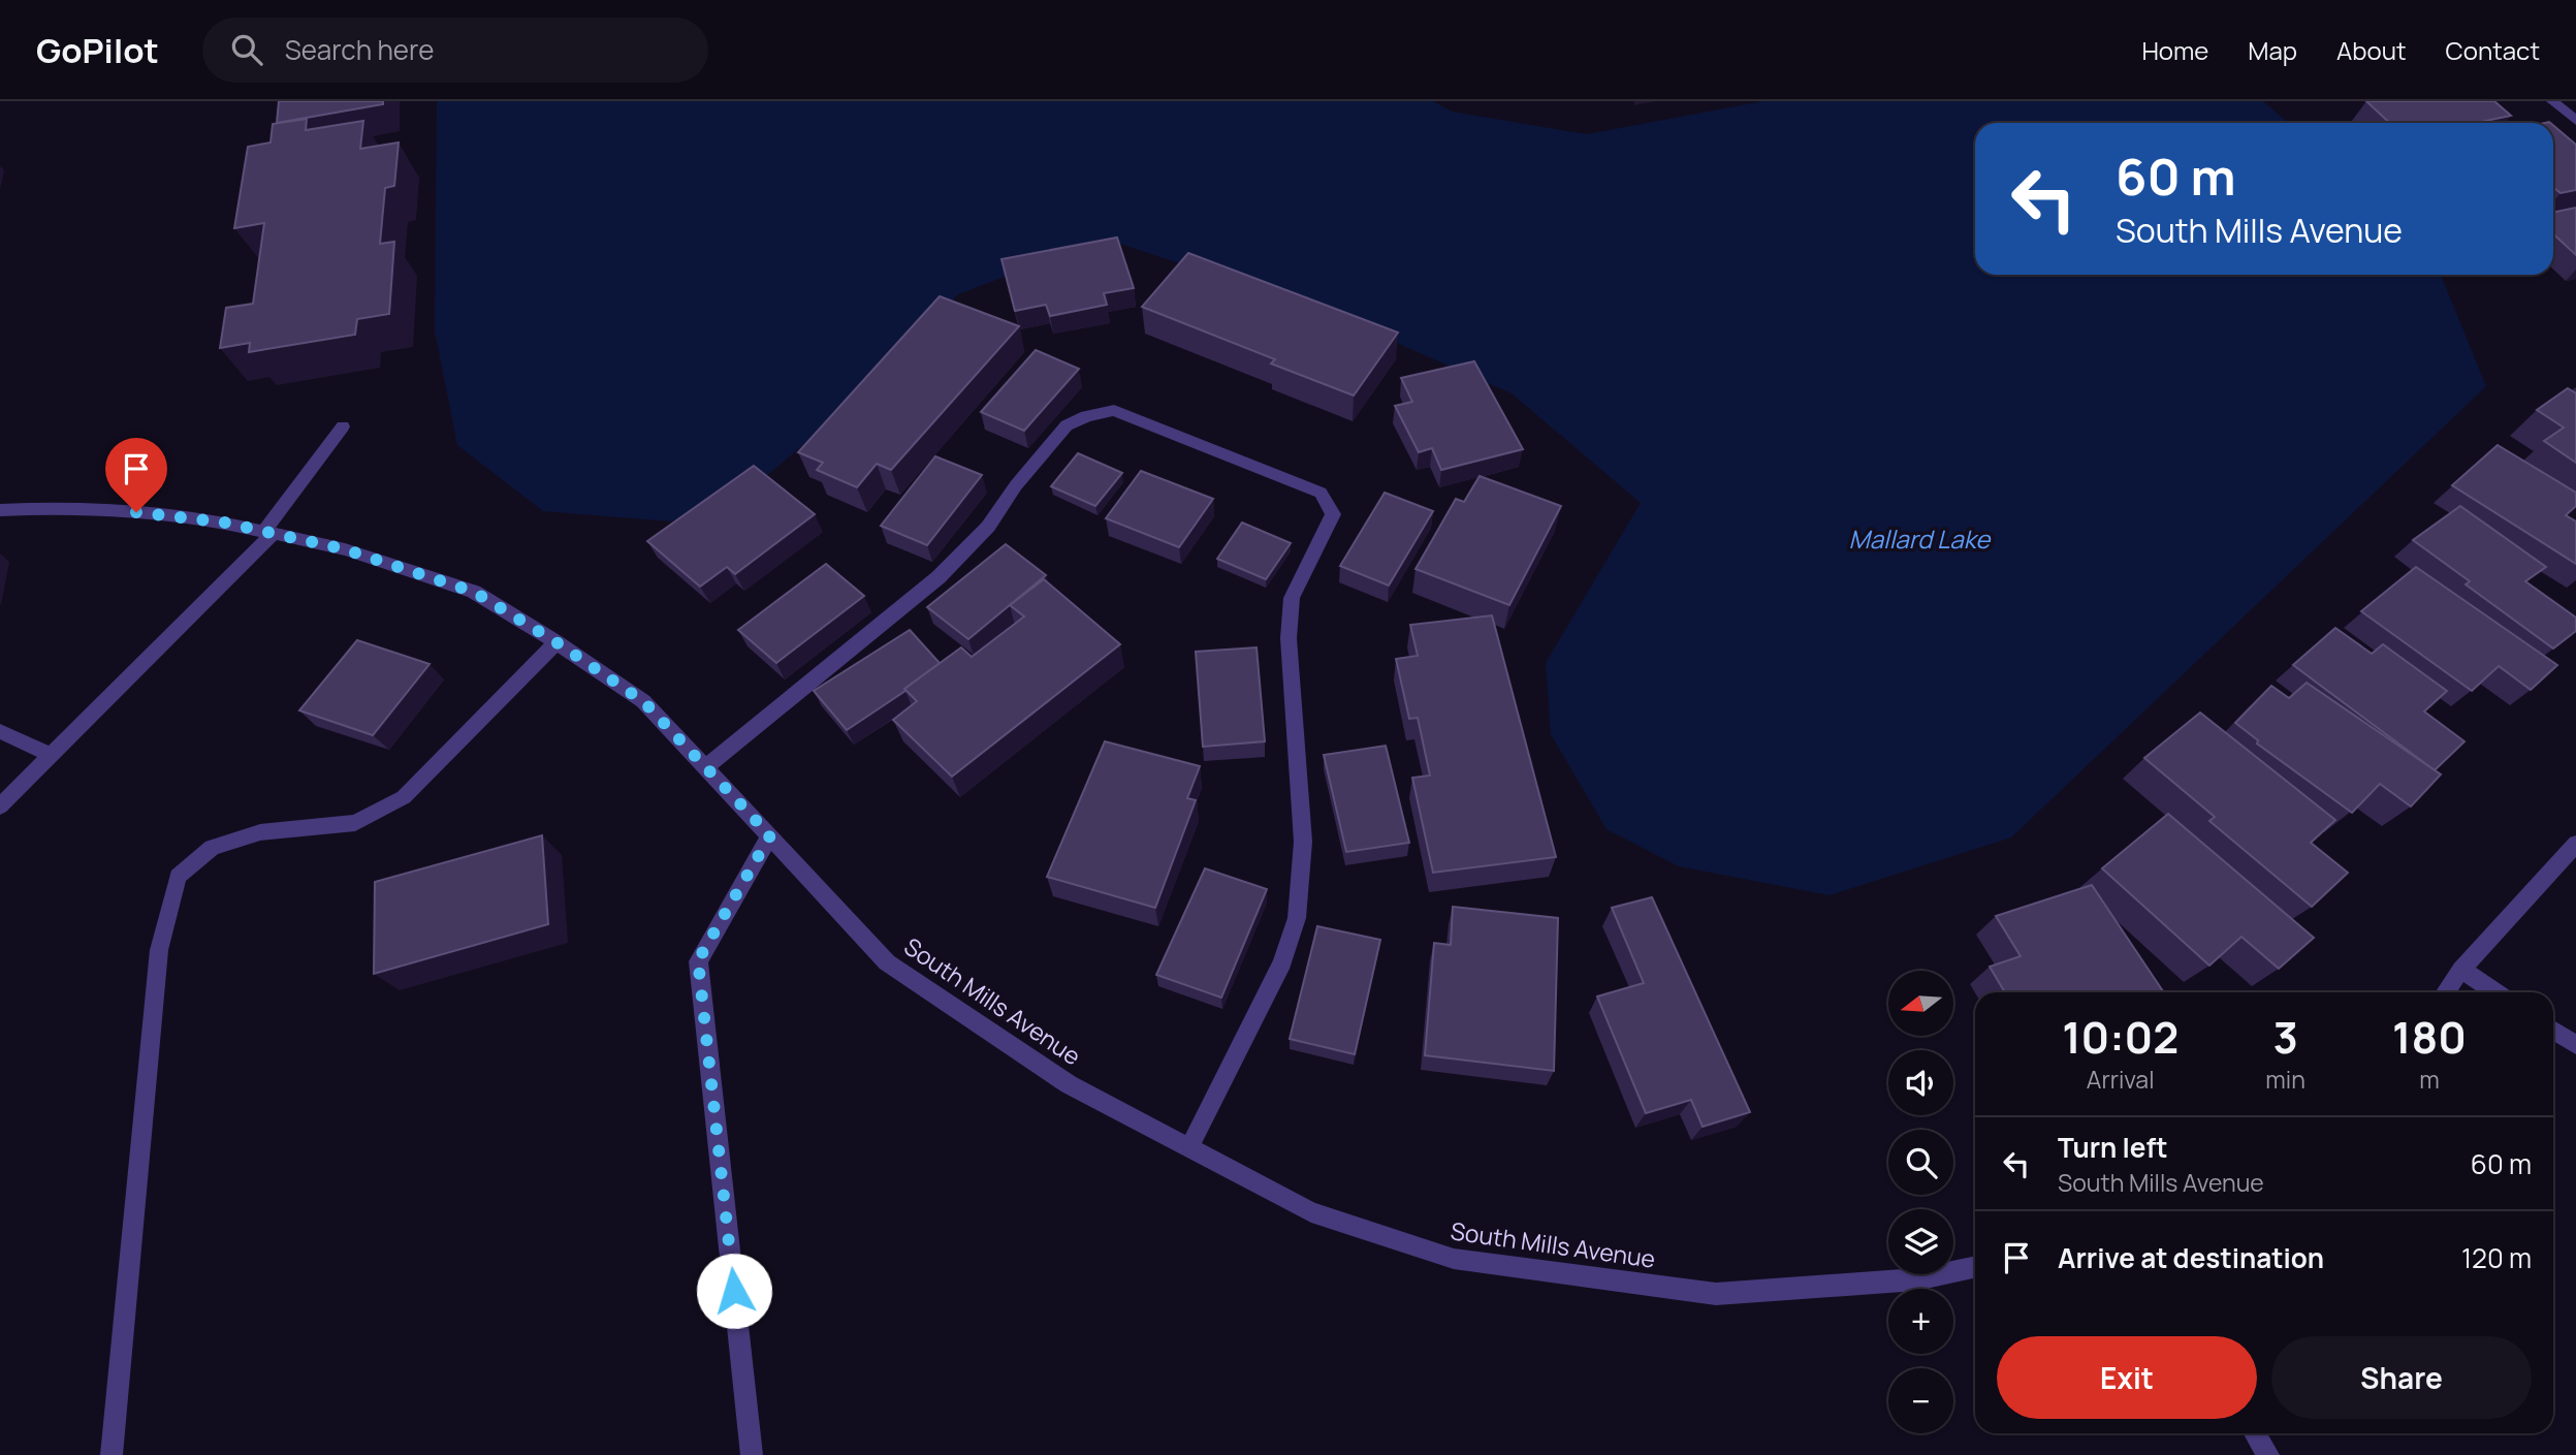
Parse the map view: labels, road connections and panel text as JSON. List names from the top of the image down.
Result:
{
  "streets": {
    "street": ["South Mills Avenue"]
  },
  "water": ["Mallard Lake"],
  "north": "left",
  "page": {
    "header": "GoPilot",
    "search": "Search here",
    "nav": [
      "Home",
      "Map",
      "About",
      "Contact"
    ],
    "turn": ["60 m", "South Mills Avenue"],
    "map_buttons": ["+", "−"],
    "eta": [
      "10:02",
      "Arrival",
      "3",
      "min",
      "180",
      "m"
    ],
    "list": [
      {
        "name": "Turn left",
        "note": "South Mills Avenue",
        "value": "60 m"
      },
      {
        "name": "Arrive at destination",
        "value": "120 m"
      }
    ],
    "buttons": ["Exit", "Share"]
  }
}
